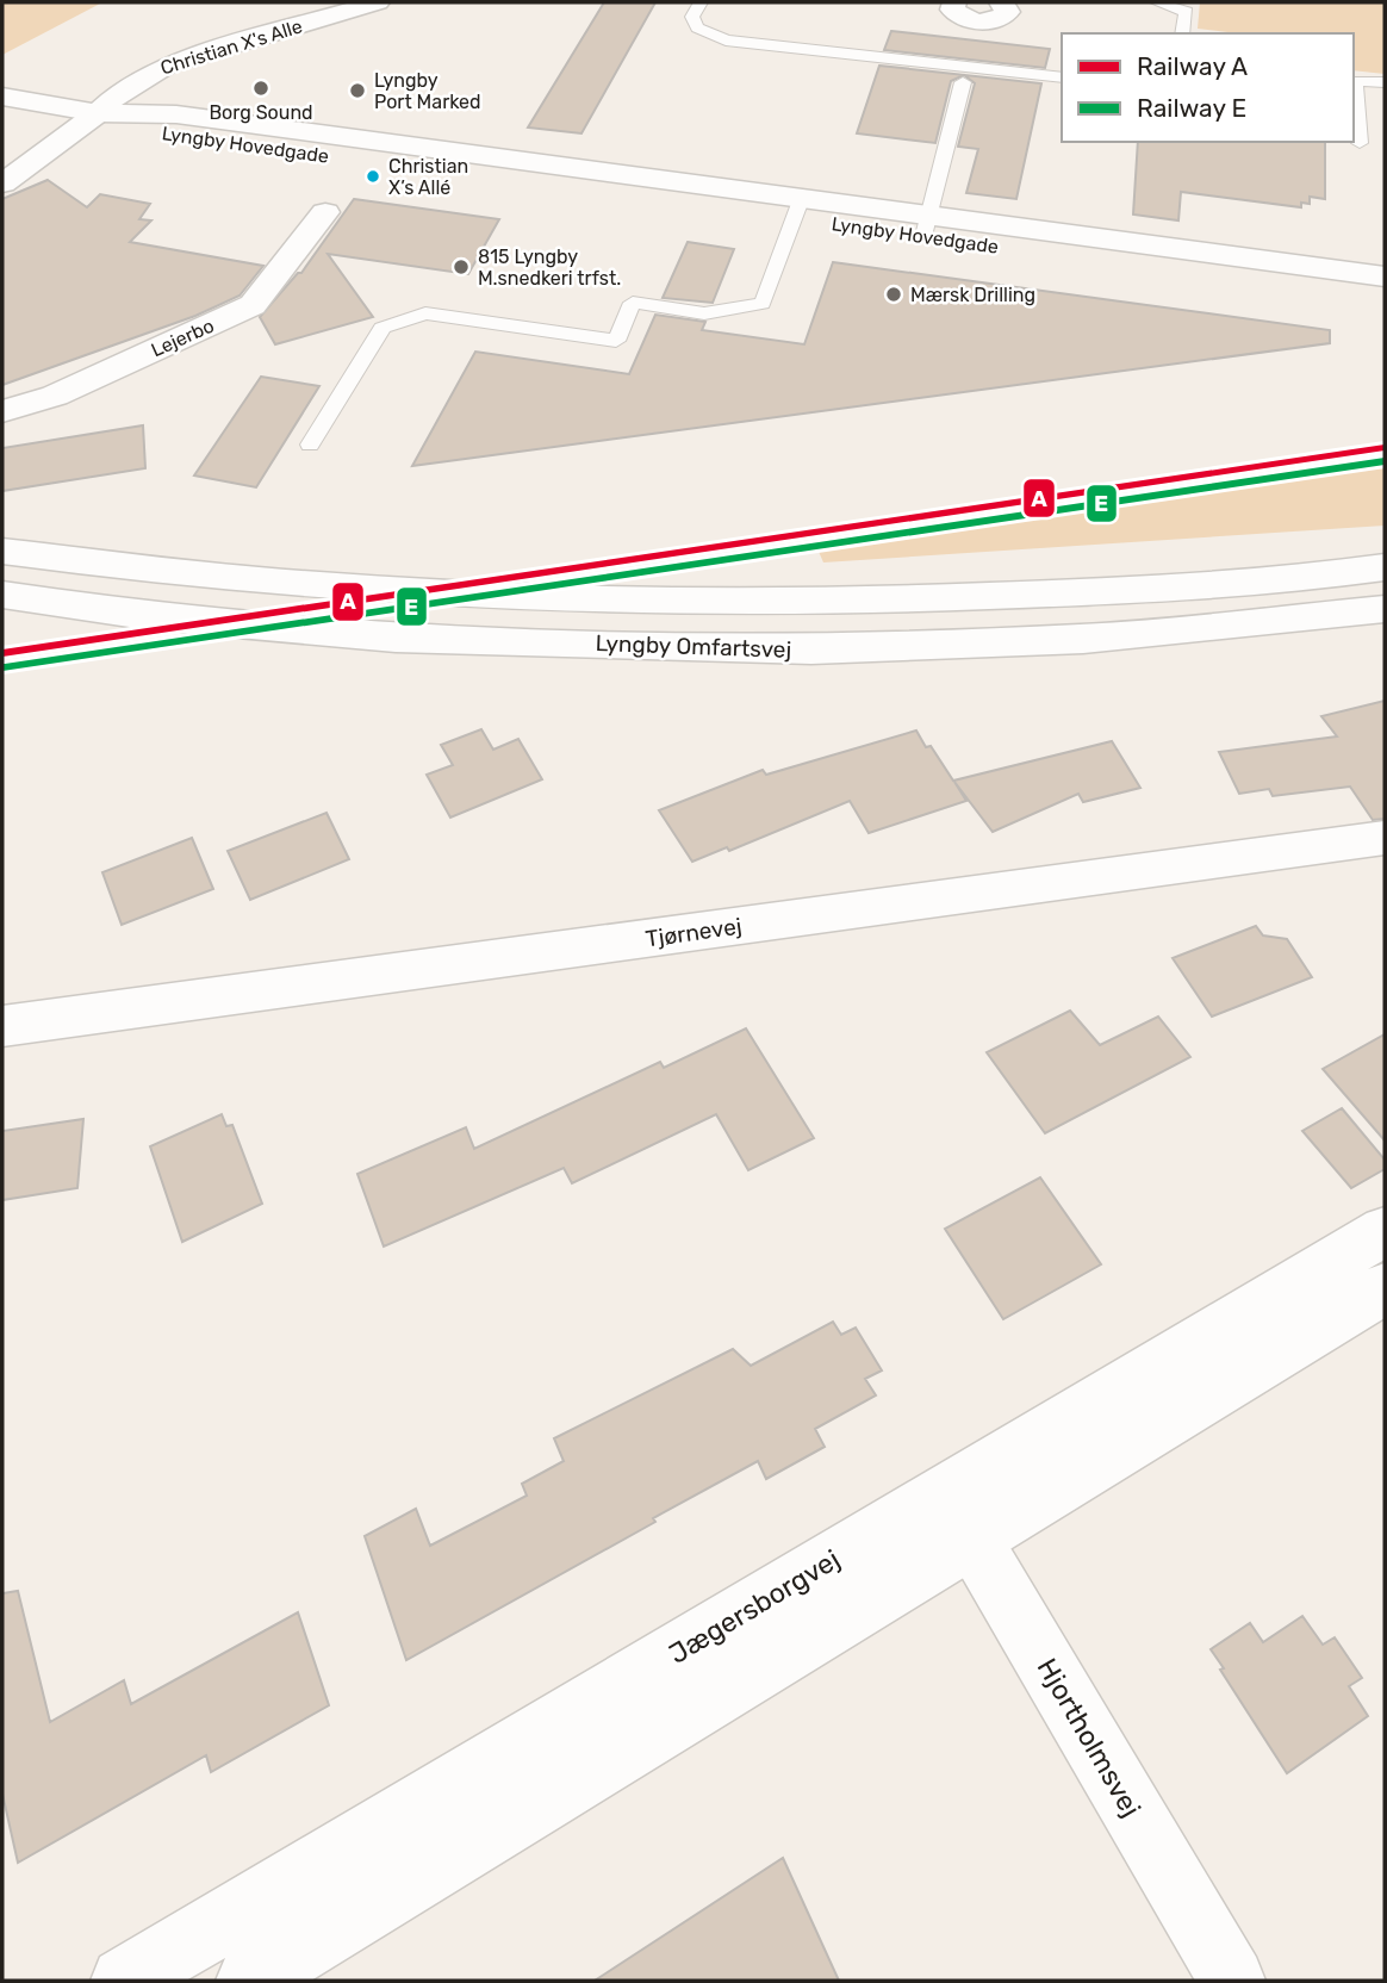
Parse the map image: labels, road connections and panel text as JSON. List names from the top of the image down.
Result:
{
  "streets": {
    "main road": [
      "Christian X's Alle",
      "Lyngby Hovedgade",
      "Lejerbo",
      "Lyngby Omfartsvej",
      "Tjørnevej",
      "Jægersborgvej",
      "Hjortholmsvej"
    ]
  },
  "crossings": [
    ["Christian X's Alle", "Lyngby Hovedgade"],
    ["Jægersborgvej", "Hjortholmsvej"]
  ],
  "places": [
    "Borg Sound",
    "Lyngby Port Marked",
    "Christian X’s Allé",
    "815 Lyngby M.snedkeri trfst.",
    "Mærsk Drilling"
  ],
  "lines": ["rail line A", "rail line E"],
  "legend": ["Railway A", "Railway E"]
}
